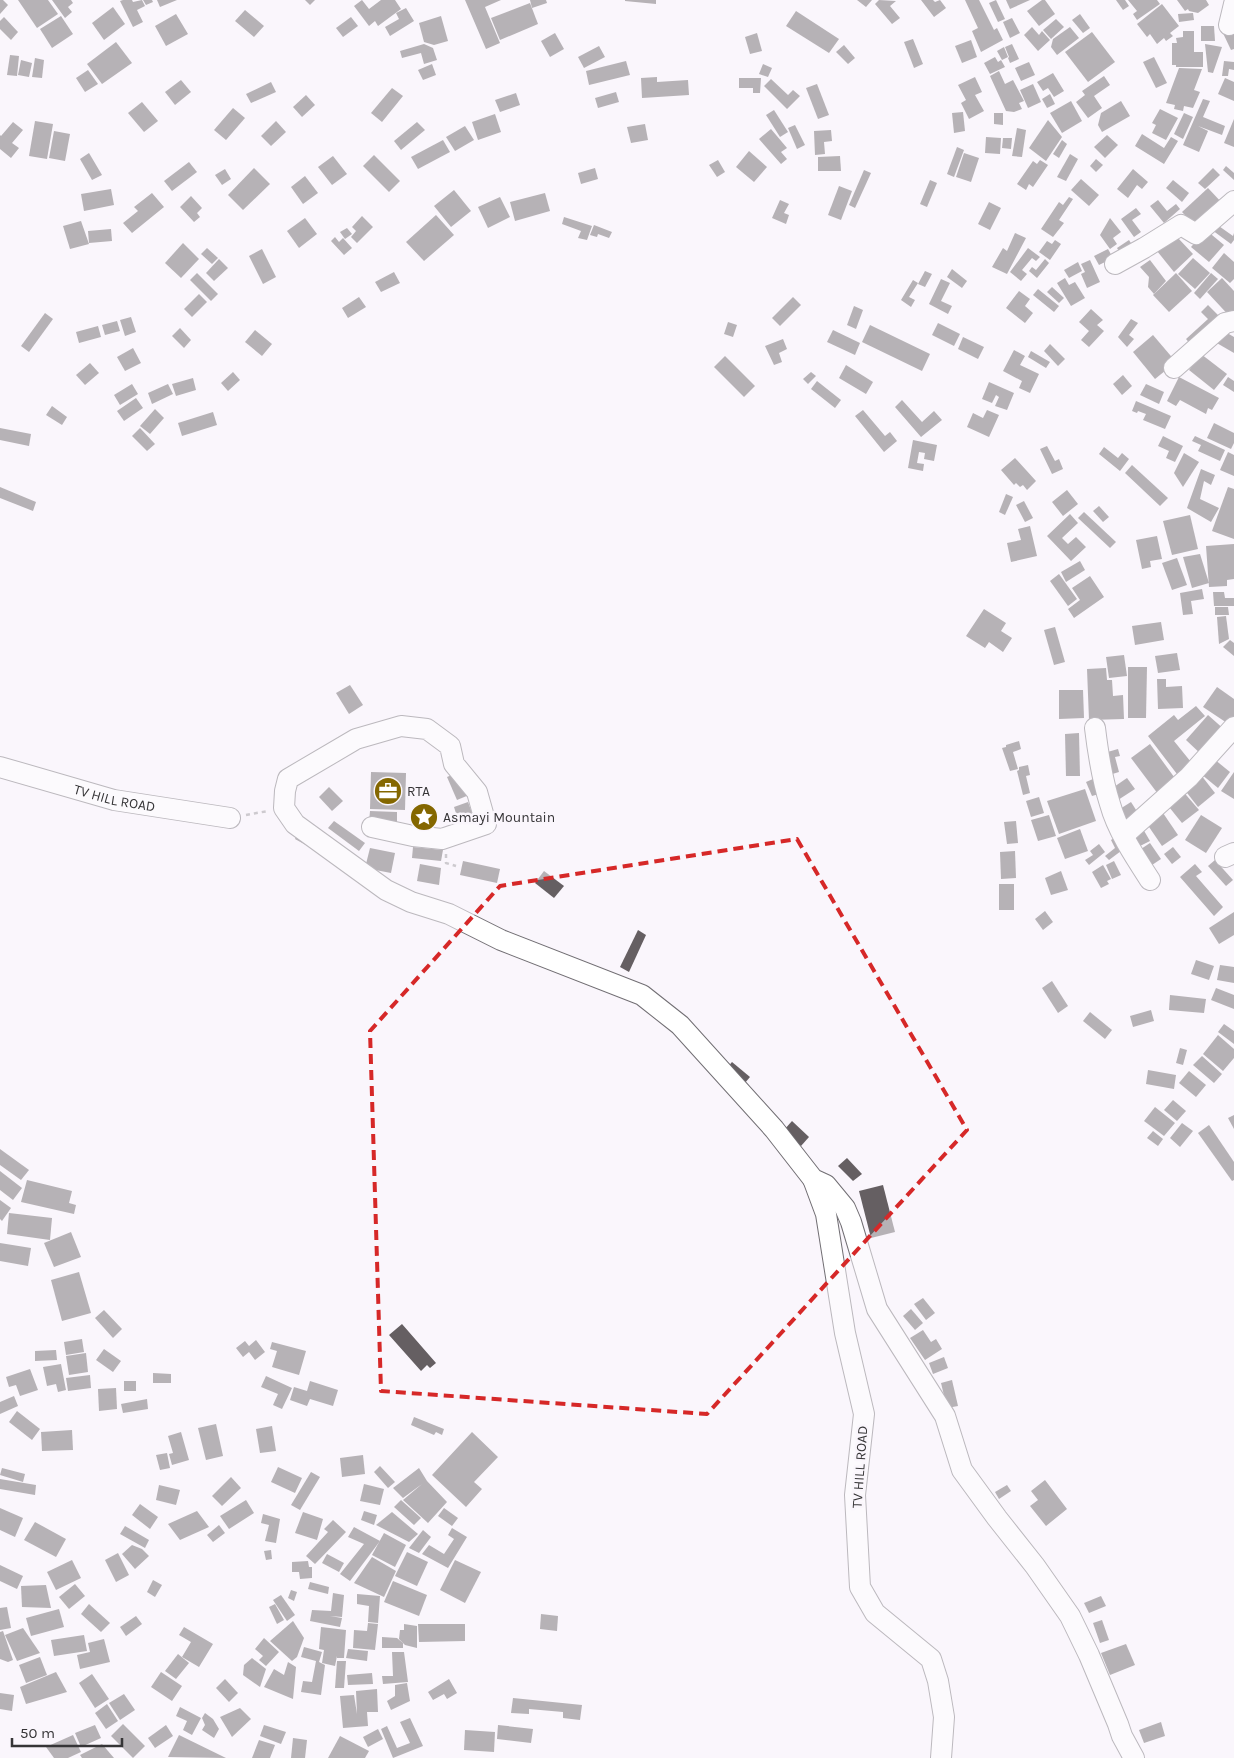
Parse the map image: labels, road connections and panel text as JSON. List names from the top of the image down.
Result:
{
  "streets": {
    "street": ["TV HILL ROAD"]
  },
  "places": {
    "office": ["RTA"],
    "place": ["Asmayi Mountain"]
  },
  "scale_bar": "50 m"
}
